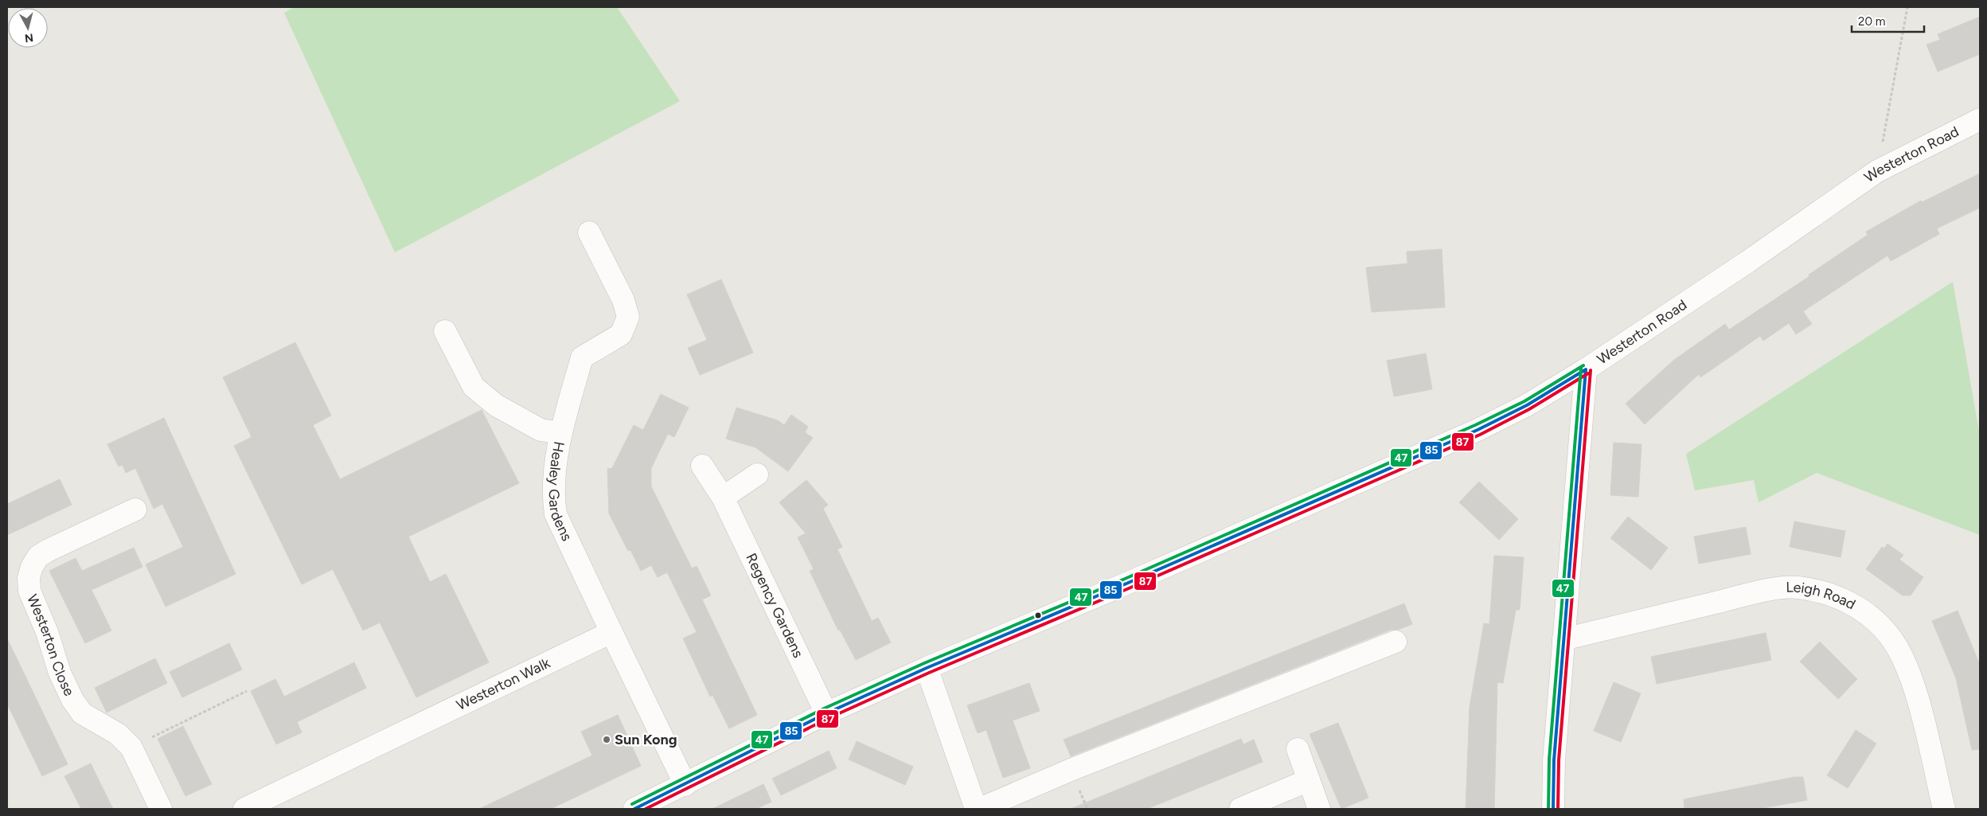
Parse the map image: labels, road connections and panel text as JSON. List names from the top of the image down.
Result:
{
  "streets": {
    "street": [
      "Westerton Road",
      "Healey Gardens",
      "Leigh Road",
      "Regency Gardens",
      "Westerton Close",
      "Westerton Walk"
    ]
  },
  "crossings": [
    ["Westerton Road", "Regency Gardens"],
    ["Healey Gardens", "Westerton Walk"]
  ],
  "places": ["Sun Kong"],
  "lines": ["transit line 47", "transit line 85", "transit line 87"],
  "scale_bar": "20 m",
  "north": "bottom"
}
